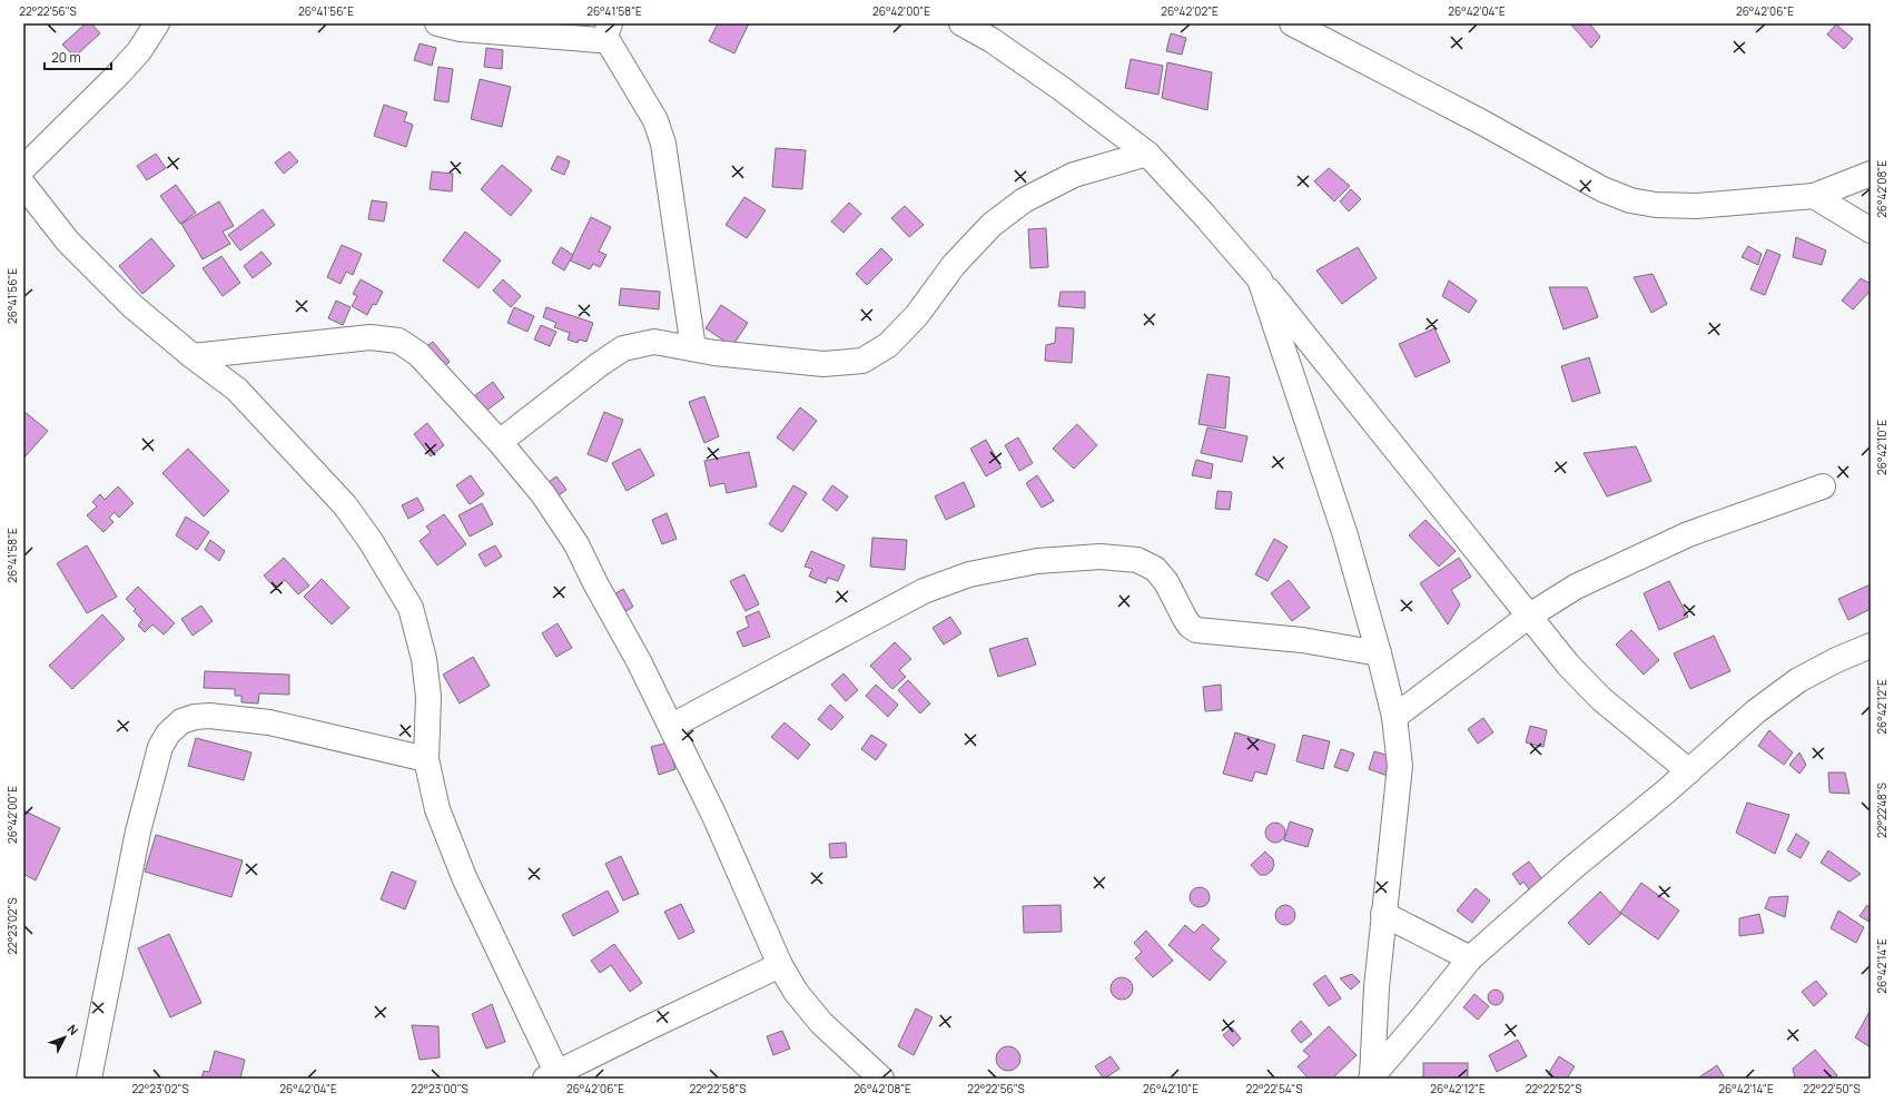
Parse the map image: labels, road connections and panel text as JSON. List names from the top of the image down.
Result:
{
  "scale_bar": "20 m",
  "north": "top right",
  "coordinates": [
    "22°22'56\"S",
    "26°41'56\"E",
    "26°41'58\"E",
    "26°42'00\"E",
    "26°42'02\"E",
    "26°42'04\"E",
    "26°42'06\"E",
    "26°42'08\"E",
    "26°42'10\"E",
    "26°42'12\"E",
    "22°22'48\"S",
    "22°23'02\"S",
    "26°42'14\"E",
    "22°23'00\"S",
    "22°22'58\"S",
    "22°22'54\"S",
    "22°22'52\"S",
    "22°22'50\"S"
  ]
}
